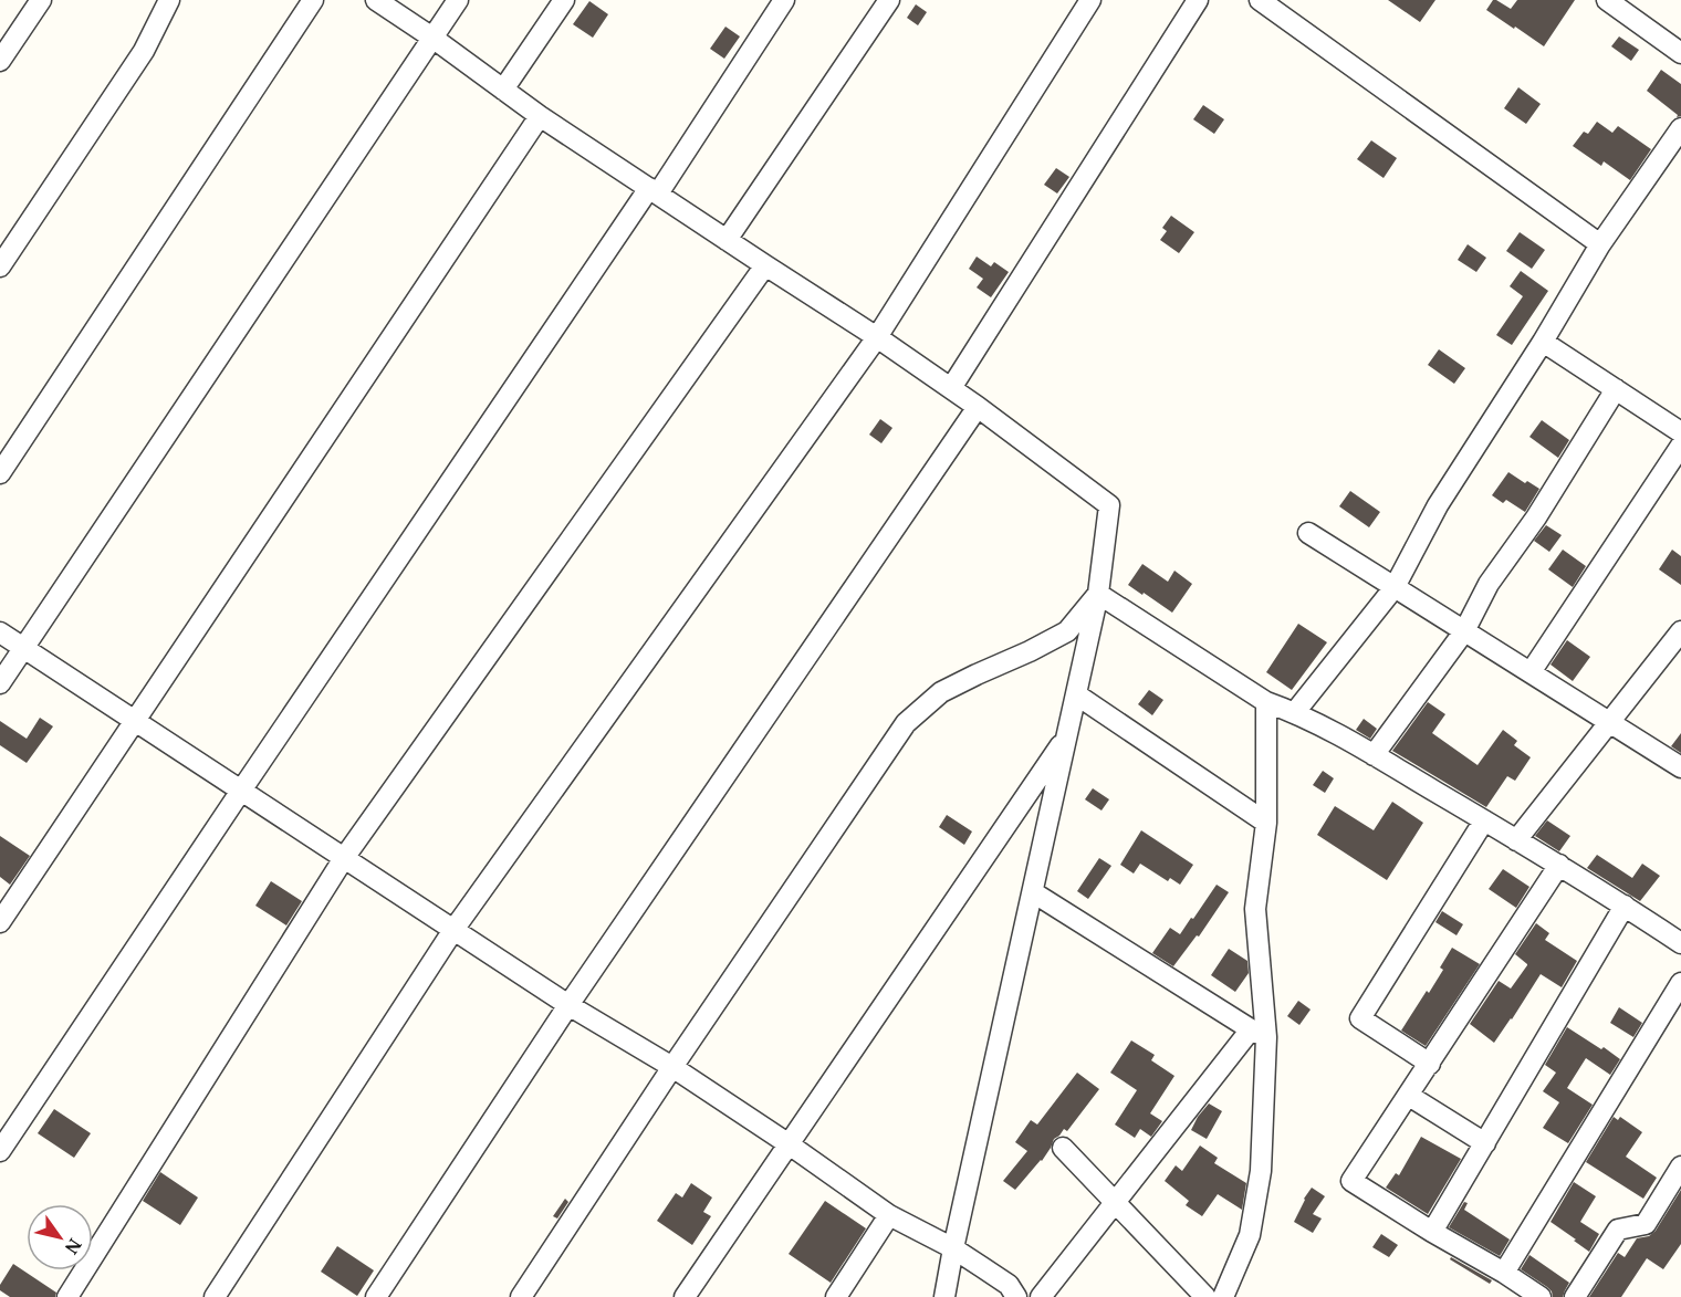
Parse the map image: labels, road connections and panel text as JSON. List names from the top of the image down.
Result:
{
  "north": "bottom right"
}
